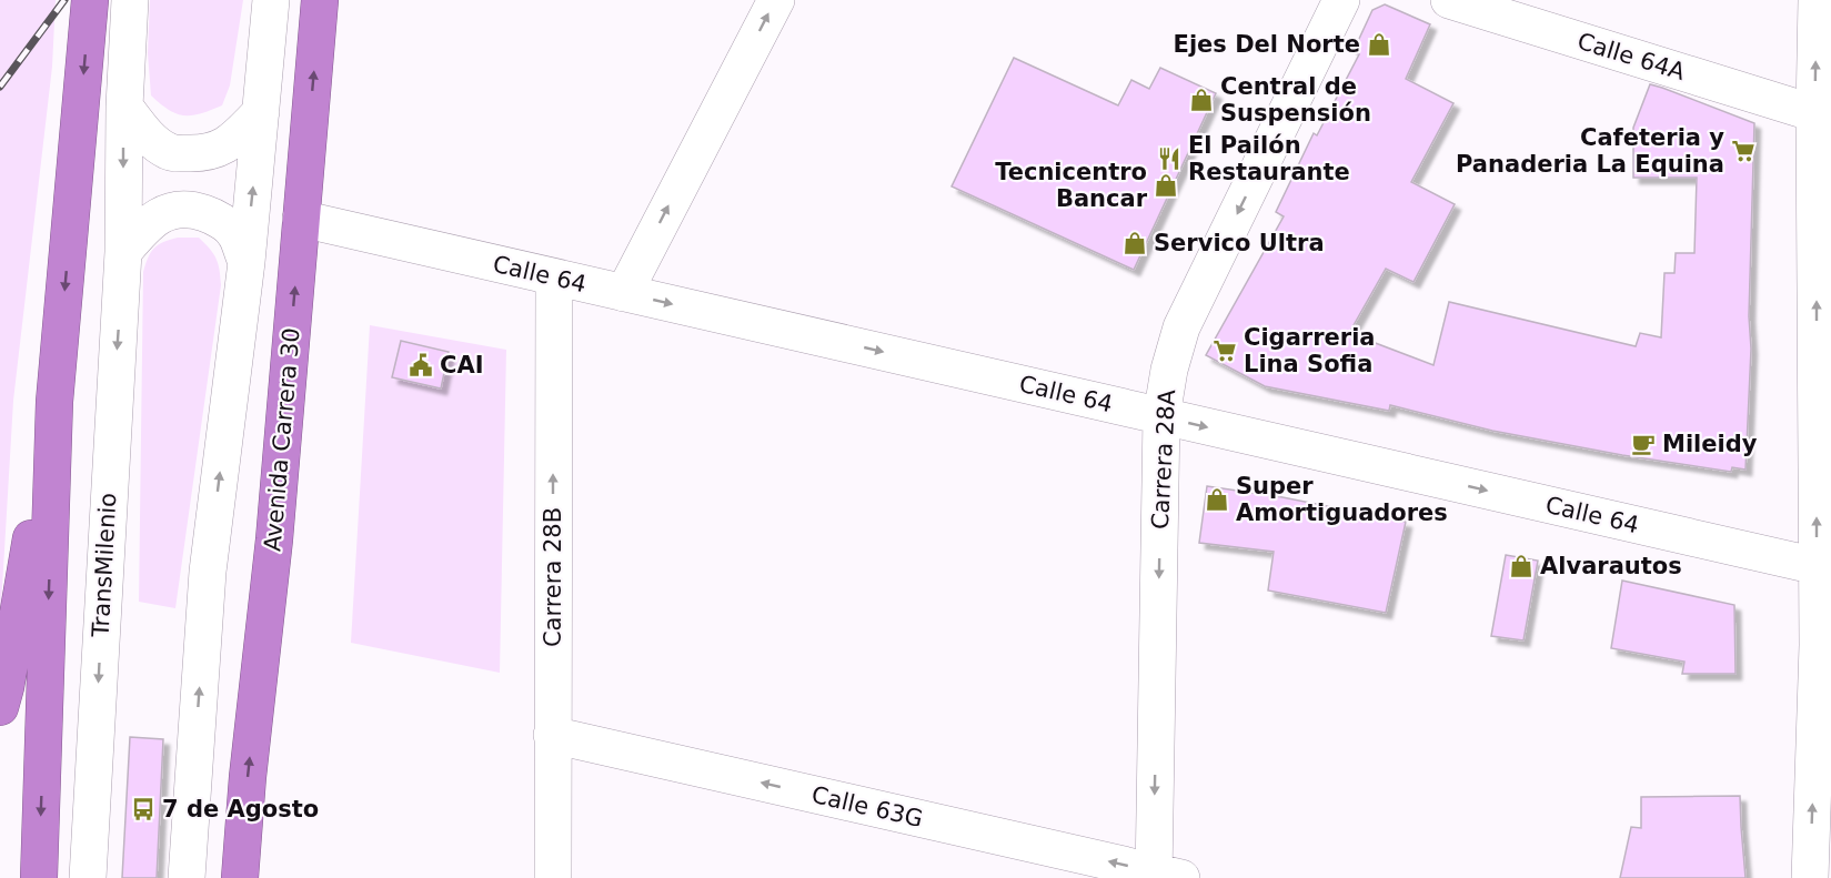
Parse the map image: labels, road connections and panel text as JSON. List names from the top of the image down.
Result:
{
  "streets": {
    "highway": ["Avenida Carrera 30"],
    "street": [
      "Calle 64A",
      "Calle 64",
      "Carrera 28A",
      "TransMilenio",
      "Carrera 28B",
      "Calle 63G"
    ]
  },
  "crossings": [
    ["Calle 64", "Avenida Carrera 30"],
    ["Calle 64", "Carrera 28A"],
    ["Calle 64", "Carrera 28B"],
    ["Carrera 28A", "Calle 63G"],
    ["Carrera 28B", "Calle 63G"]
  ],
  "one_way": ["Calle 64", "Carrera 28A", "Calle 63G"],
  "places": {
    "shop": [
      "Ejes Del Norte",
      "Central de Suspensión",
      "Tecnicentro Bancar",
      "Servico Ultra",
      "Super Amortiguadores",
      "Alvarautos"
    ],
    "supermarket": ["Cafeteria y Panaderia La Equina", "Cigarreria Lina Sofia"],
    "restaurant": ["El Pailón Restaurante"],
    "public building": ["CAI"],
    "cafe": ["Mileidy"],
    "bus stop": ["7 de Agosto"]
  }
}
